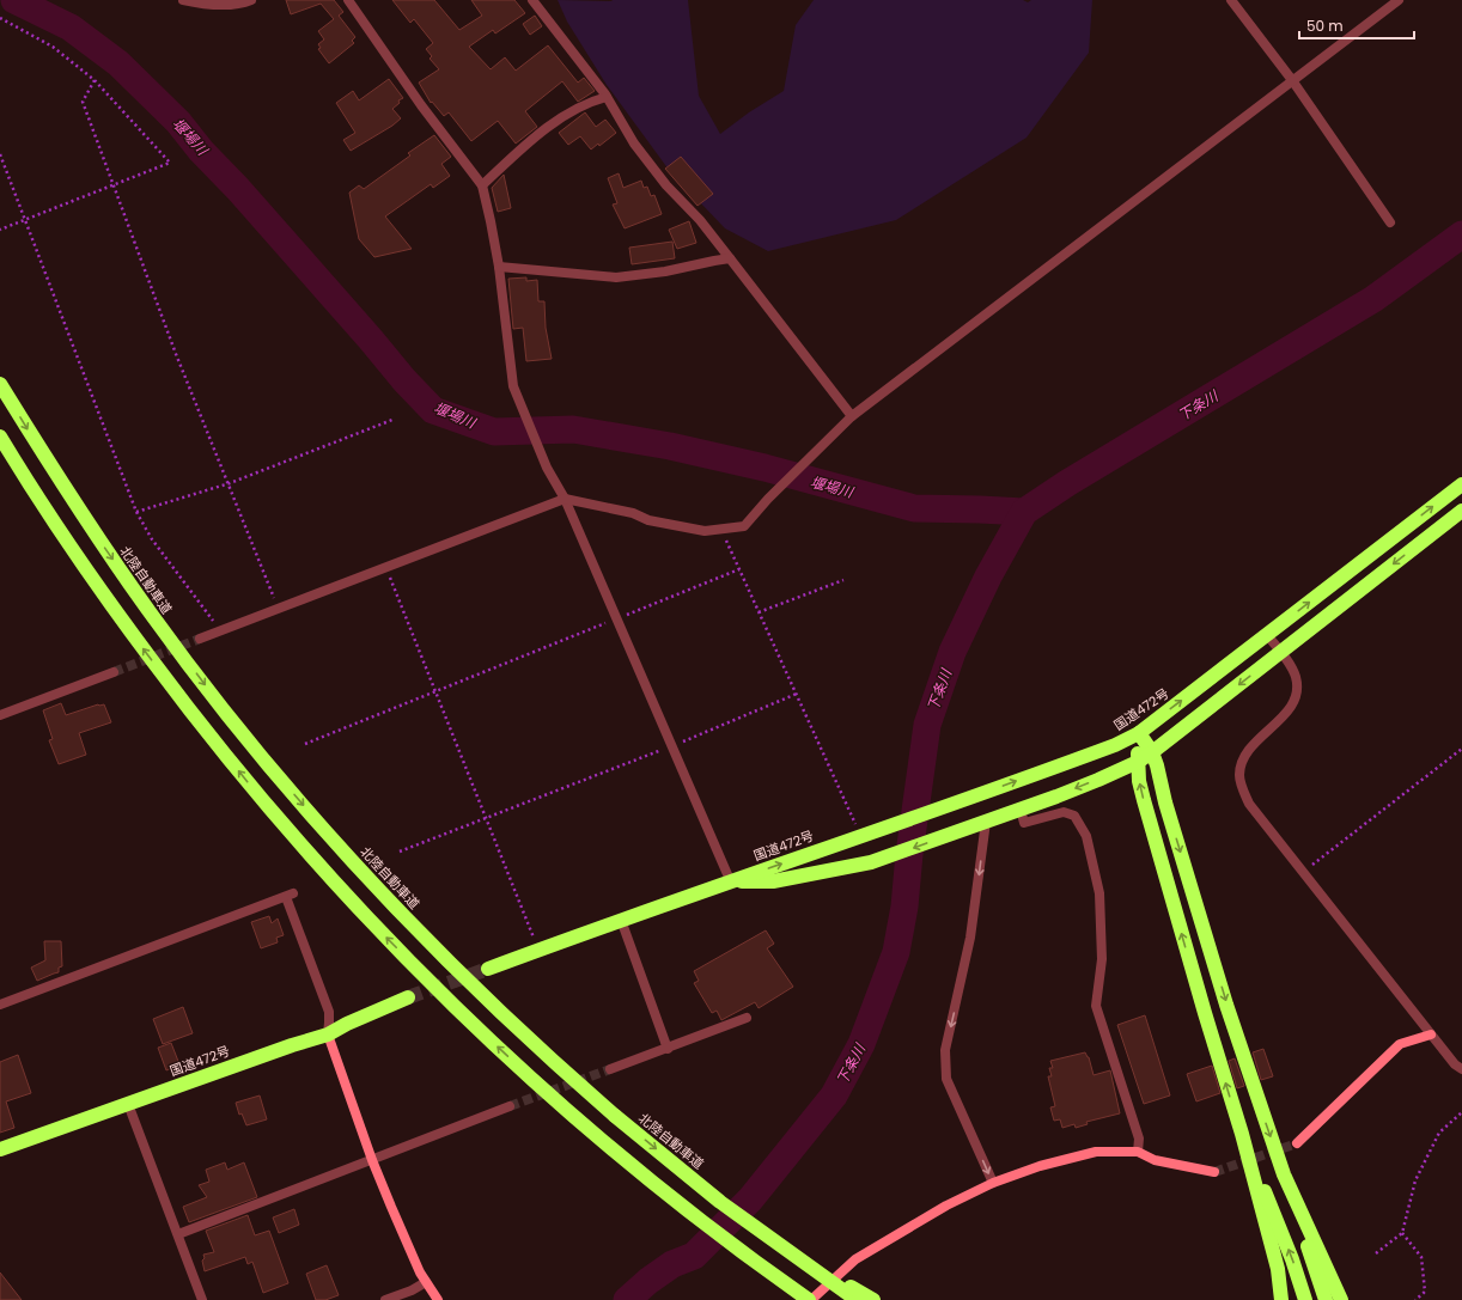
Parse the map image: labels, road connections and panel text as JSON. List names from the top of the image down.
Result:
{
  "streets": {
    "highway": ["北陸自動車道", "国道472号"]
  },
  "water": ["堰場川", "下条川"],
  "scale_bar": "50 m"
}
